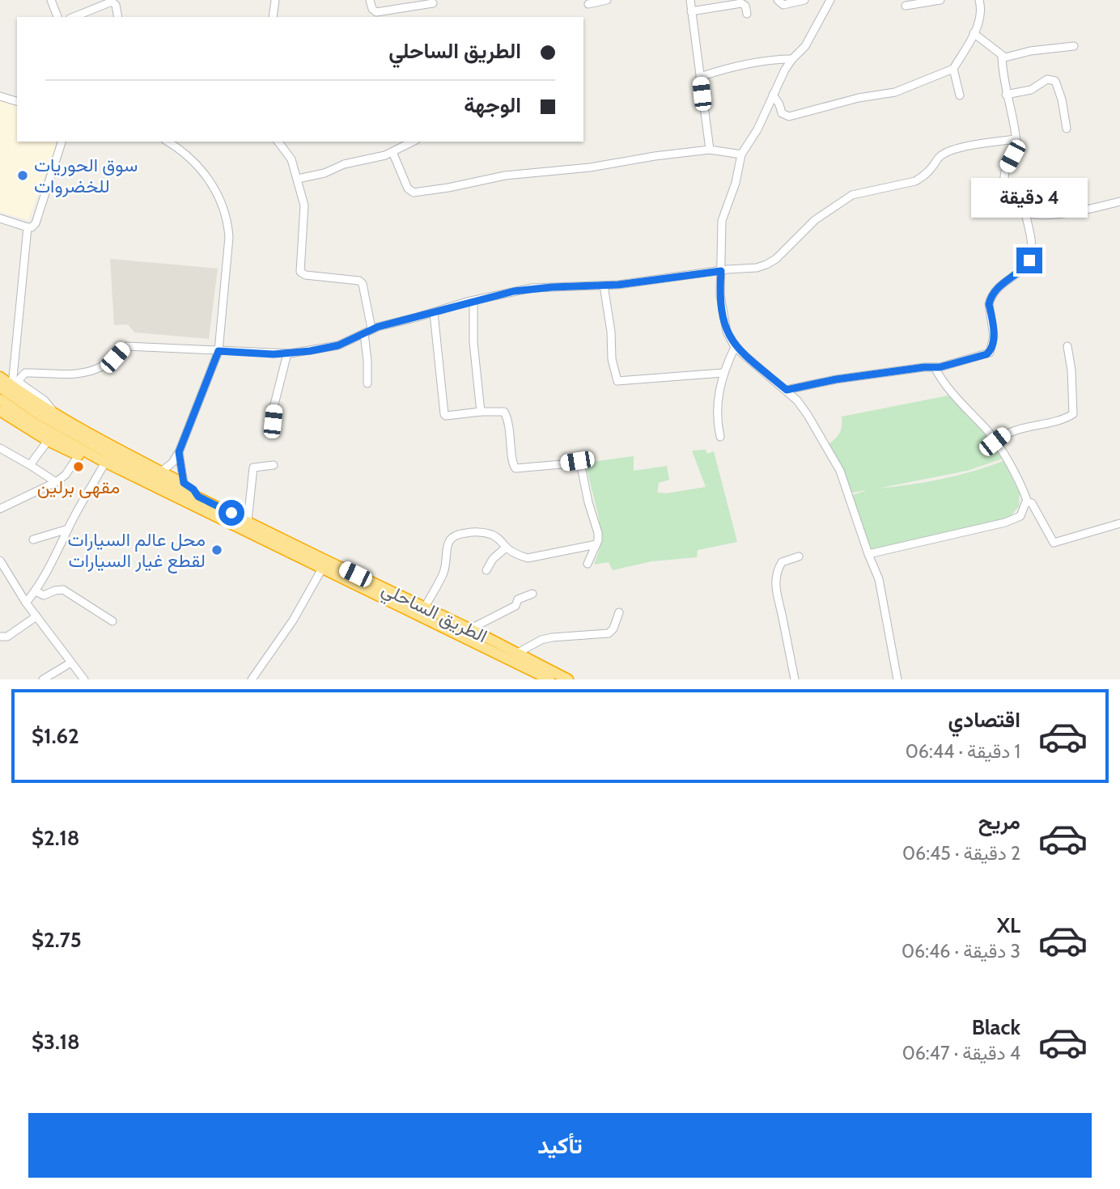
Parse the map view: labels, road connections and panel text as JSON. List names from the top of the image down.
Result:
{
  "streets": {
    "highway": ["الطريق الساحلي"]
  },
  "places": ["سوق الحوريات للخضروات", "مقهى برلين", "محل عالم السيارات لقطع غيار السيارات"],
  "page": {
    "banner": ["الطريق الساحلي", "الوجهة"],
    "bubble": "4 دقيقة",
    "list": [
      {
        "name": "اقتصادي",
        "note": "1 دقيقة · 06:44",
        "value": "$1.62"
      },
      {
        "name": "مريح",
        "note": "2 دقيقة · 06:45",
        "value": "$2.18"
      },
      {
        "name": "XL",
        "note": "3 دقيقة · 06:46",
        "value": "$2.75"
      },
      {
        "name": "Black",
        "note": "4 دقيقة · 06:47",
        "value": "$3.18"
      }
    ],
    "buttons": "تأكيد"
  }
}
